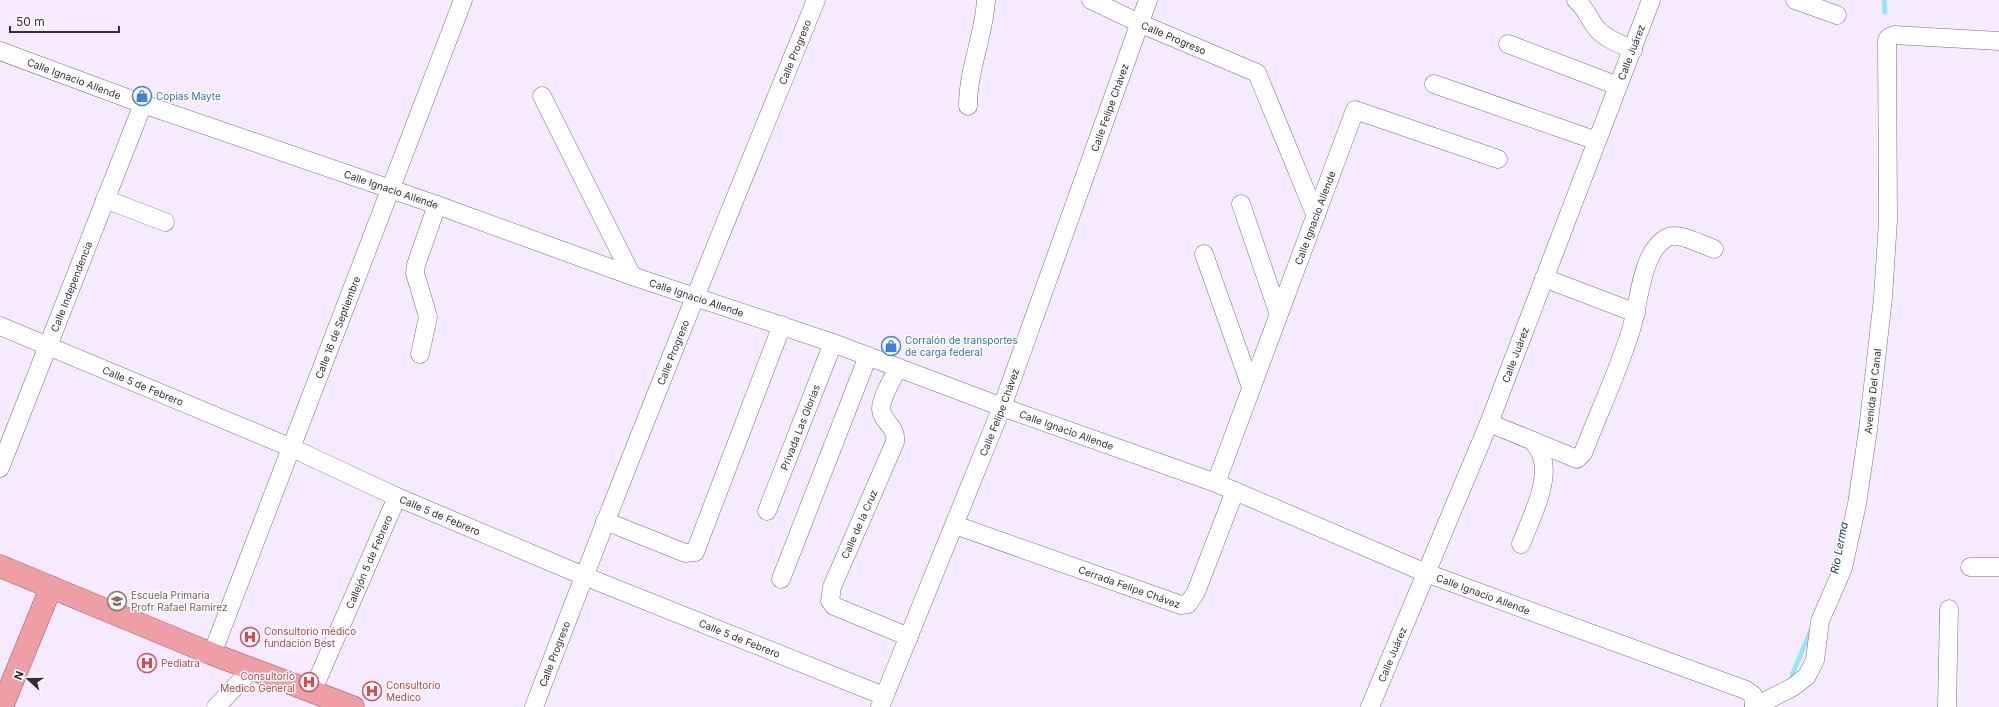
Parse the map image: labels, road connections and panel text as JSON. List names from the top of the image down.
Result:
{
  "streets": {
    "street": [
      "Calle Progreso",
      "Calle Juárez",
      "Calle Ignacio Allende",
      "Calle Felipe Chávez",
      "Calle Independencia",
      "Calle 16 de Septiembre",
      "Calle 5 de Febrero",
      "Avenida Del Canal",
      "Privada Las Glorias",
      "Calle de la Cruz",
      "Callejón 5 de Febrero",
      "Cerrada Felipe Chávez"
    ]
  },
  "crossings": [
    ["Calle Progreso", "Calle Ignacio Allende"],
    ["Calle Progreso", "Calle Felipe Chávez"],
    ["Calle Progreso", "Calle 5 de Febrero"],
    ["Calle Juárez", "Calle Ignacio Allende"],
    ["Calle Ignacio Allende", "Calle Felipe Chávez"],
    ["Calle Ignacio Allende", "Calle Independencia"],
    ["Calle Ignacio Allende", "Calle 16 de Septiembre"],
    ["Calle Ignacio Allende", "Avenida Del Canal"],
    ["Calle Ignacio Allende", "Privada Las Glorias"],
    ["Calle Ignacio Allende", "Calle de la Cruz"],
    ["Calle Ignacio Allende", "Cerrada Felipe Chávez"],
    ["Calle Felipe Chávez", "Calle 5 de Febrero"],
    ["Calle Felipe Chávez", "Calle de la Cruz"],
    ["Calle Felipe Chávez", "Cerrada Felipe Chávez"],
    ["Calle Independencia", "Calle 5 de Febrero"],
    ["Calle 16 de Septiembre", "Calle 5 de Febrero"],
    ["Calle 5 de Febrero", "Callejón 5 de Febrero"]
  ],
  "water": ["Rio Lerma"],
  "places": {
    "shop": ["Copias Mayte", "Corralón de transportes de carga federal"],
    "school or university": ["Escuela Primaria Profr Rafael Ramirez"],
    "hospital": [
      "Consultorio médico fundación Best",
      "Pediatra",
      "Consultorio Medico General",
      "Consultorio Medico"
    ]
  },
  "scale_bar": "50 m",
  "north": "left"
}
